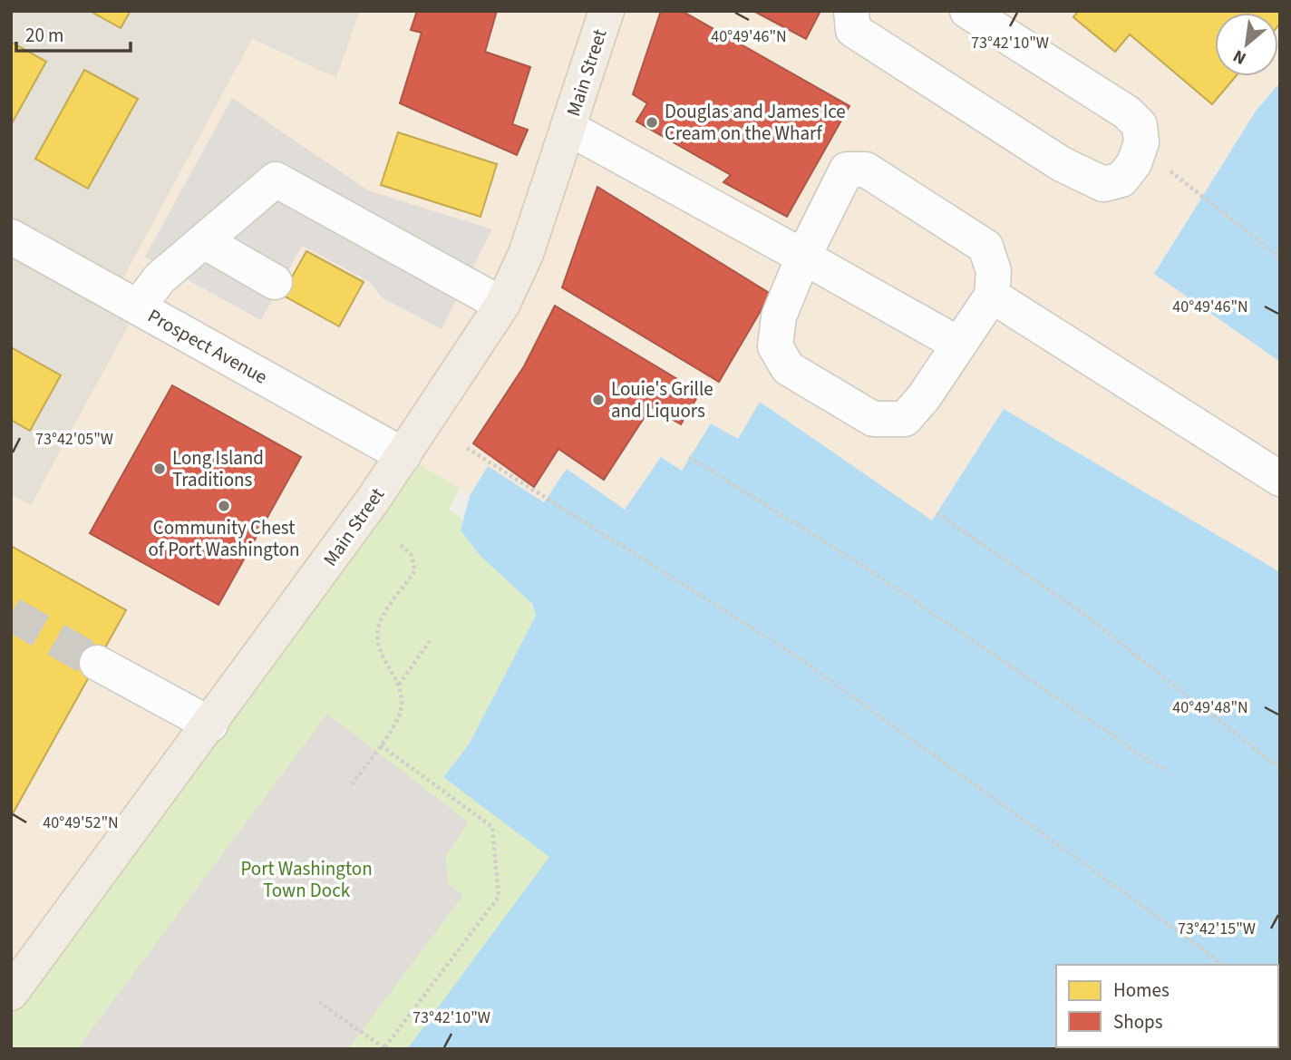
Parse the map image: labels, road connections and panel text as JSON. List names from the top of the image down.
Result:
{
  "streets": {
    "main road": ["Main Street"],
    "street": ["Prospect Avenue"]
  },
  "crossings": [
    ["Main Street", "Prospect Avenue"]
  ],
  "parks": ["Port Washington Town Dock"],
  "places": [
    "Douglas and James Ice Cream on the Wharf",
    "Louie's Grille and Liquors",
    "Long Island Traditions",
    "Community Chest of Port Washington"
  ],
  "legend": ["Homes", "Shops"],
  "scale_bar": "20 m",
  "north": "bottom left",
  "coordinates": [
    "40°49'46\"N",
    "73°42'10\"W",
    "73°42'05\"W",
    "40°49'48\"N",
    "40°49'52\"N",
    "73°42'15\"W"
  ]
}
